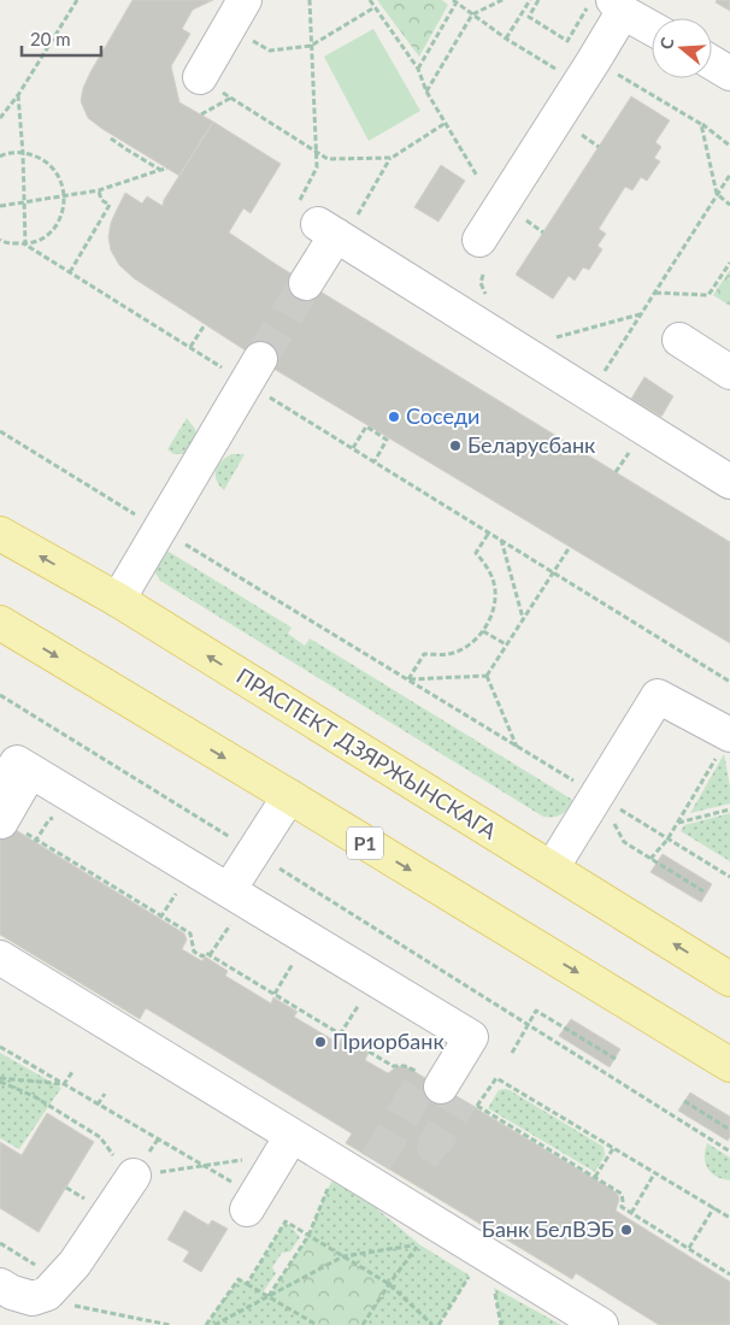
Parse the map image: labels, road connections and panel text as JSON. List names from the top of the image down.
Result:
{
  "streets": {
    "main road": ["ПРАСПЕКТ ДЗЯРЖЫНСКАГА", "Р1"]
  },
  "places": [
    "Соседи",
    "Беларусбанк",
    "Приорбанк",
    "Банк БелВЭБ"
  ],
  "scale_bar": "20 m",
  "north": "left"
}
